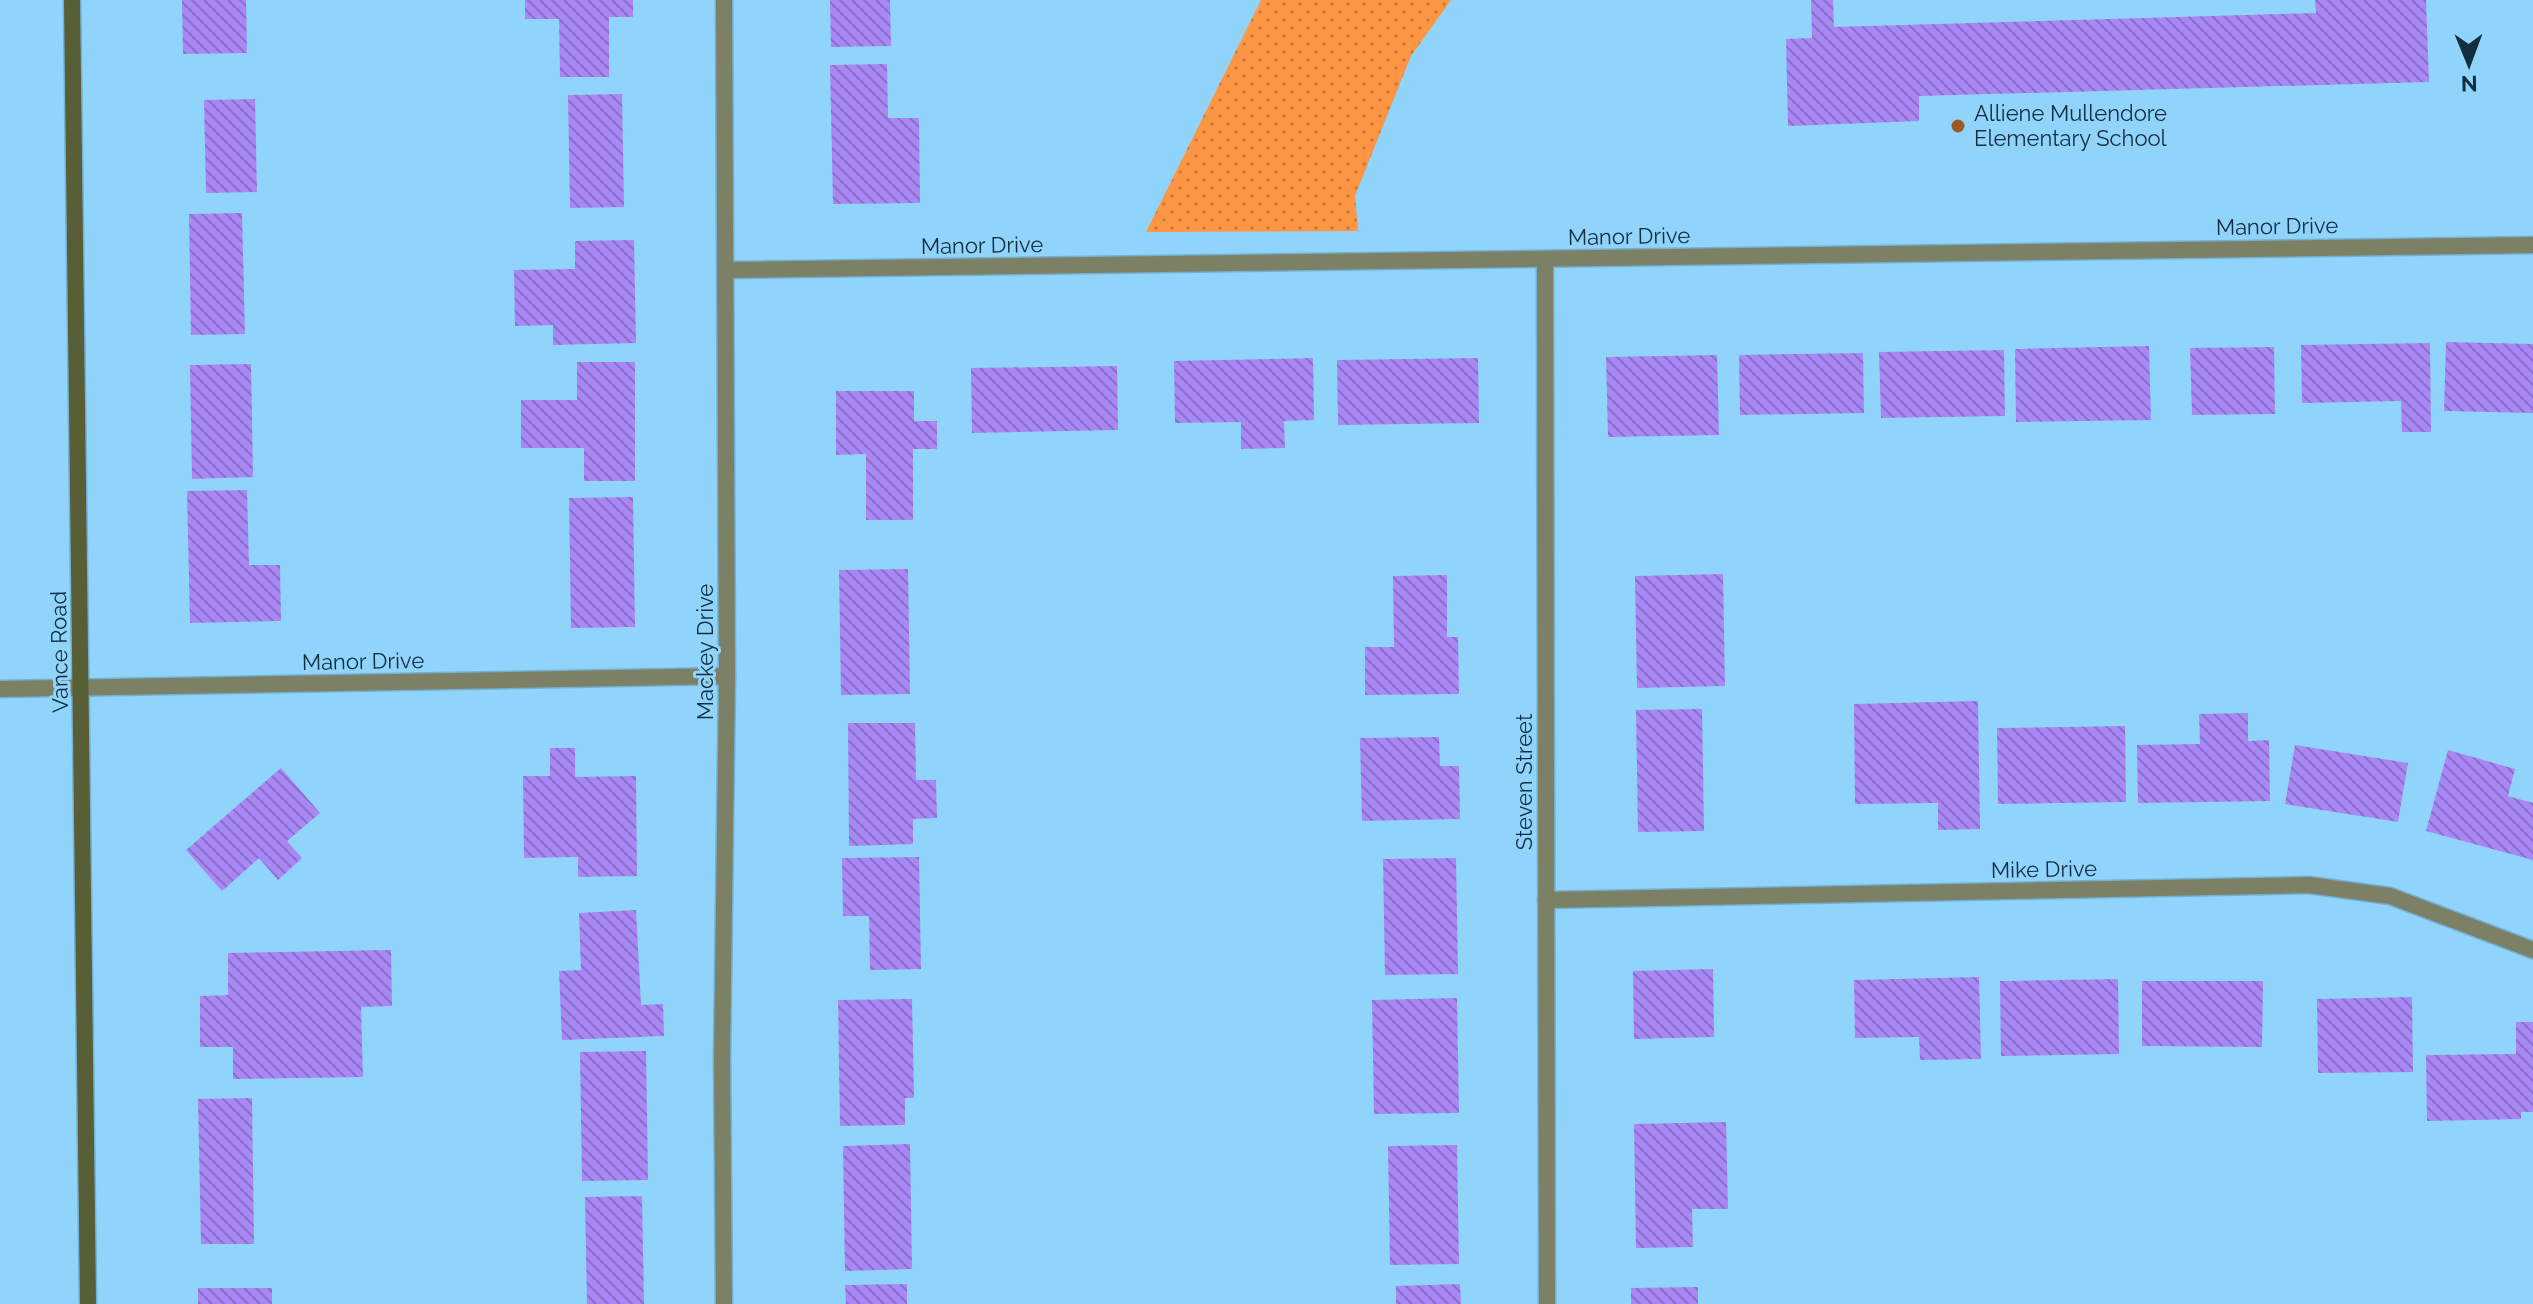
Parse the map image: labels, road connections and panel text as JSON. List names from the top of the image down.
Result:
{
  "streets": {
    "street": [
      "Manor Drive",
      "Vance Road",
      "Mackey Drive",
      "Steven Street",
      "Mike Drive"
    ]
  },
  "crossings": [
    ["Manor Drive", "Vance Road"],
    ["Manor Drive", "Mackey Drive"],
    ["Manor Drive", "Steven Street"],
    ["Steven Street", "Mike Drive"]
  ],
  "places": ["Alliene Mullendore Elementary School"],
  "north": "bottom"
}
